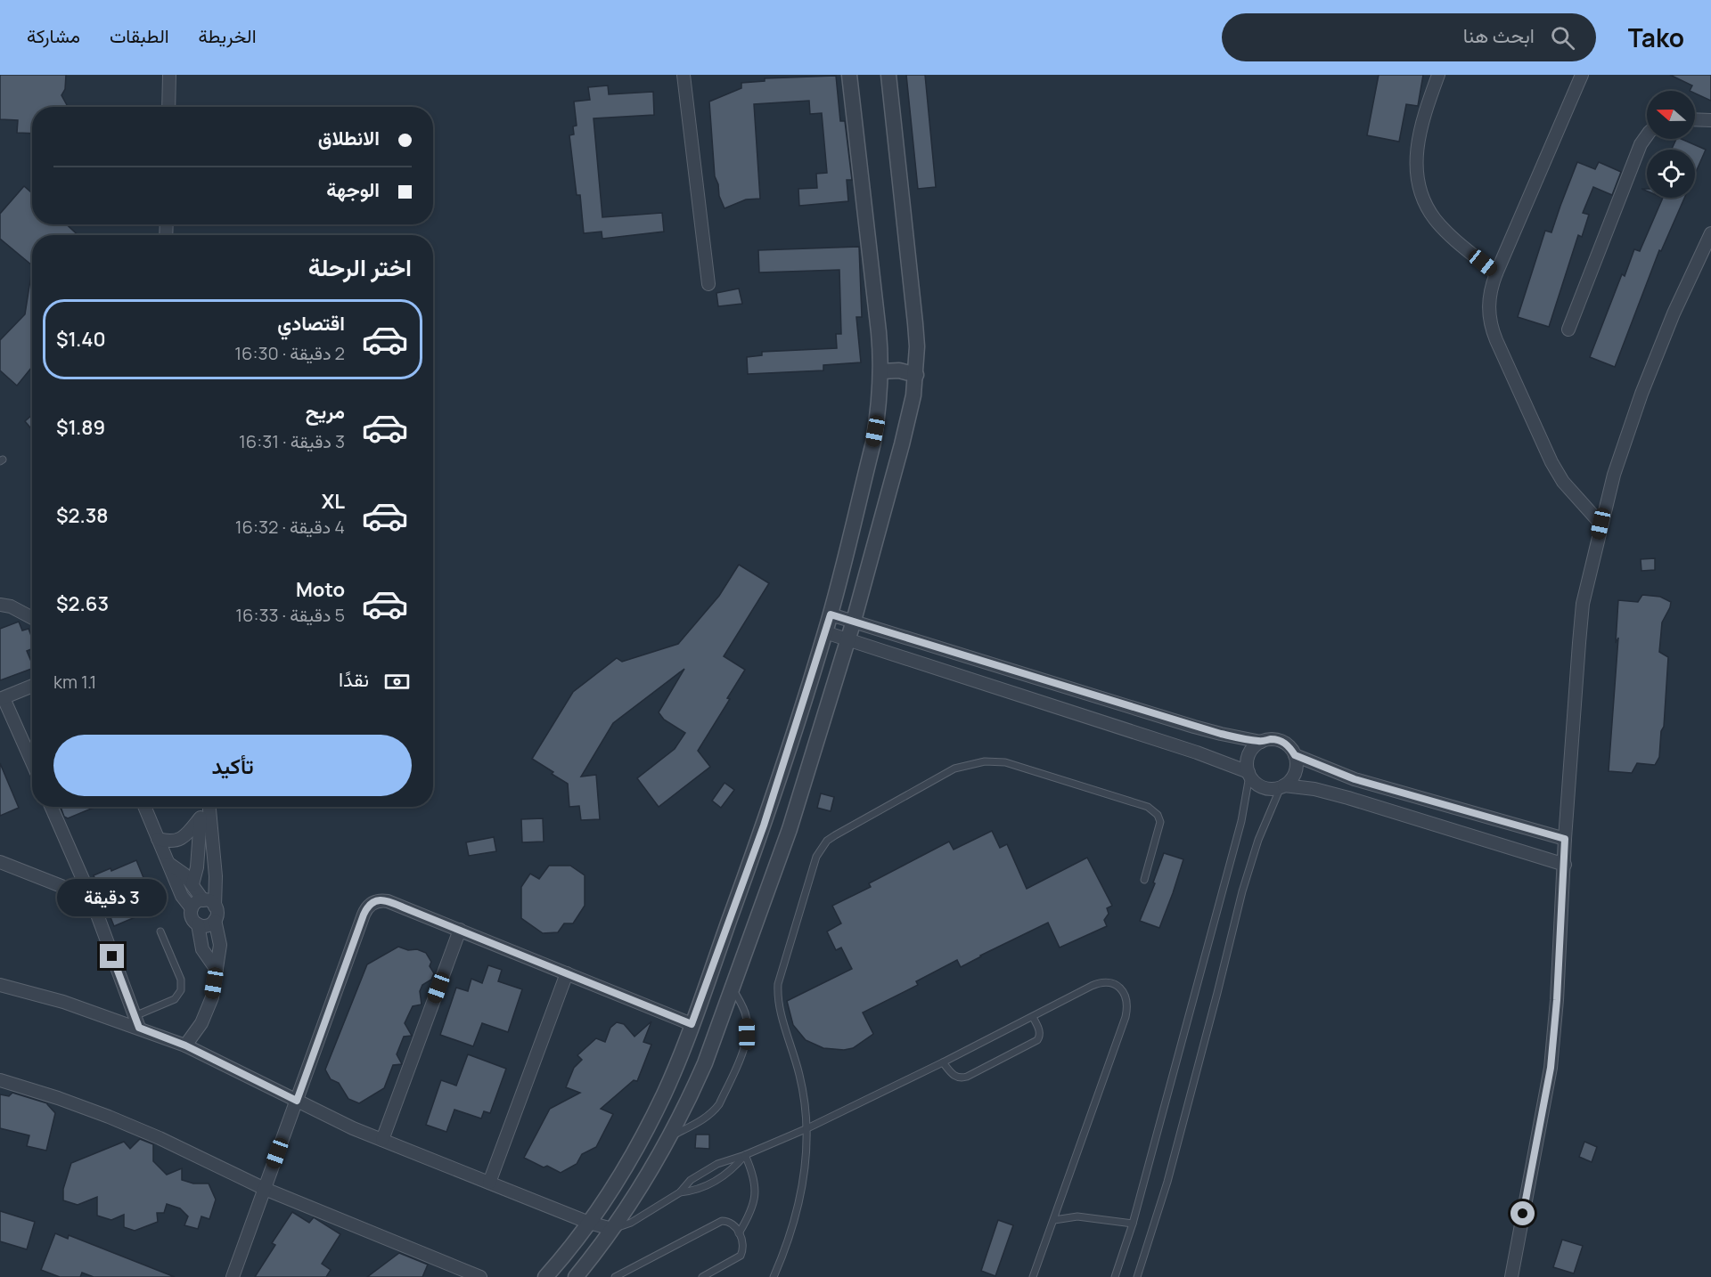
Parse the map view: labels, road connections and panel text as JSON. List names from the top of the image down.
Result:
{
  "north": "left",
  "page": {
    "header": "Tako",
    "search": "ابحث هنا",
    "nav": ["الخريطة", "الطبقات", "مشاركة"],
    "banner": ["الانطلاق", "الوجهة"],
    "heading": "اختر الرحلة",
    "list": [
      {
        "name": "اقتصادي",
        "note": "2 دقيقة · 16:30",
        "value": "$1.40"
      },
      {
        "name": "مريح",
        "note": "3 دقيقة · 16:31",
        "value": "$1.89"
      },
      {
        "name": "XL",
        "note": "4 دقيقة · 16:32",
        "value": "$2.38"
      },
      {
        "name": "Moto",
        "note": "5 دقيقة · 16:33",
        "value": "$2.63"
      }
    ],
    "pay": ["نقدًا", "1.1 km"],
    "buttons": "تأكيد",
    "bubble": "3 دقيقة"
  }
}
